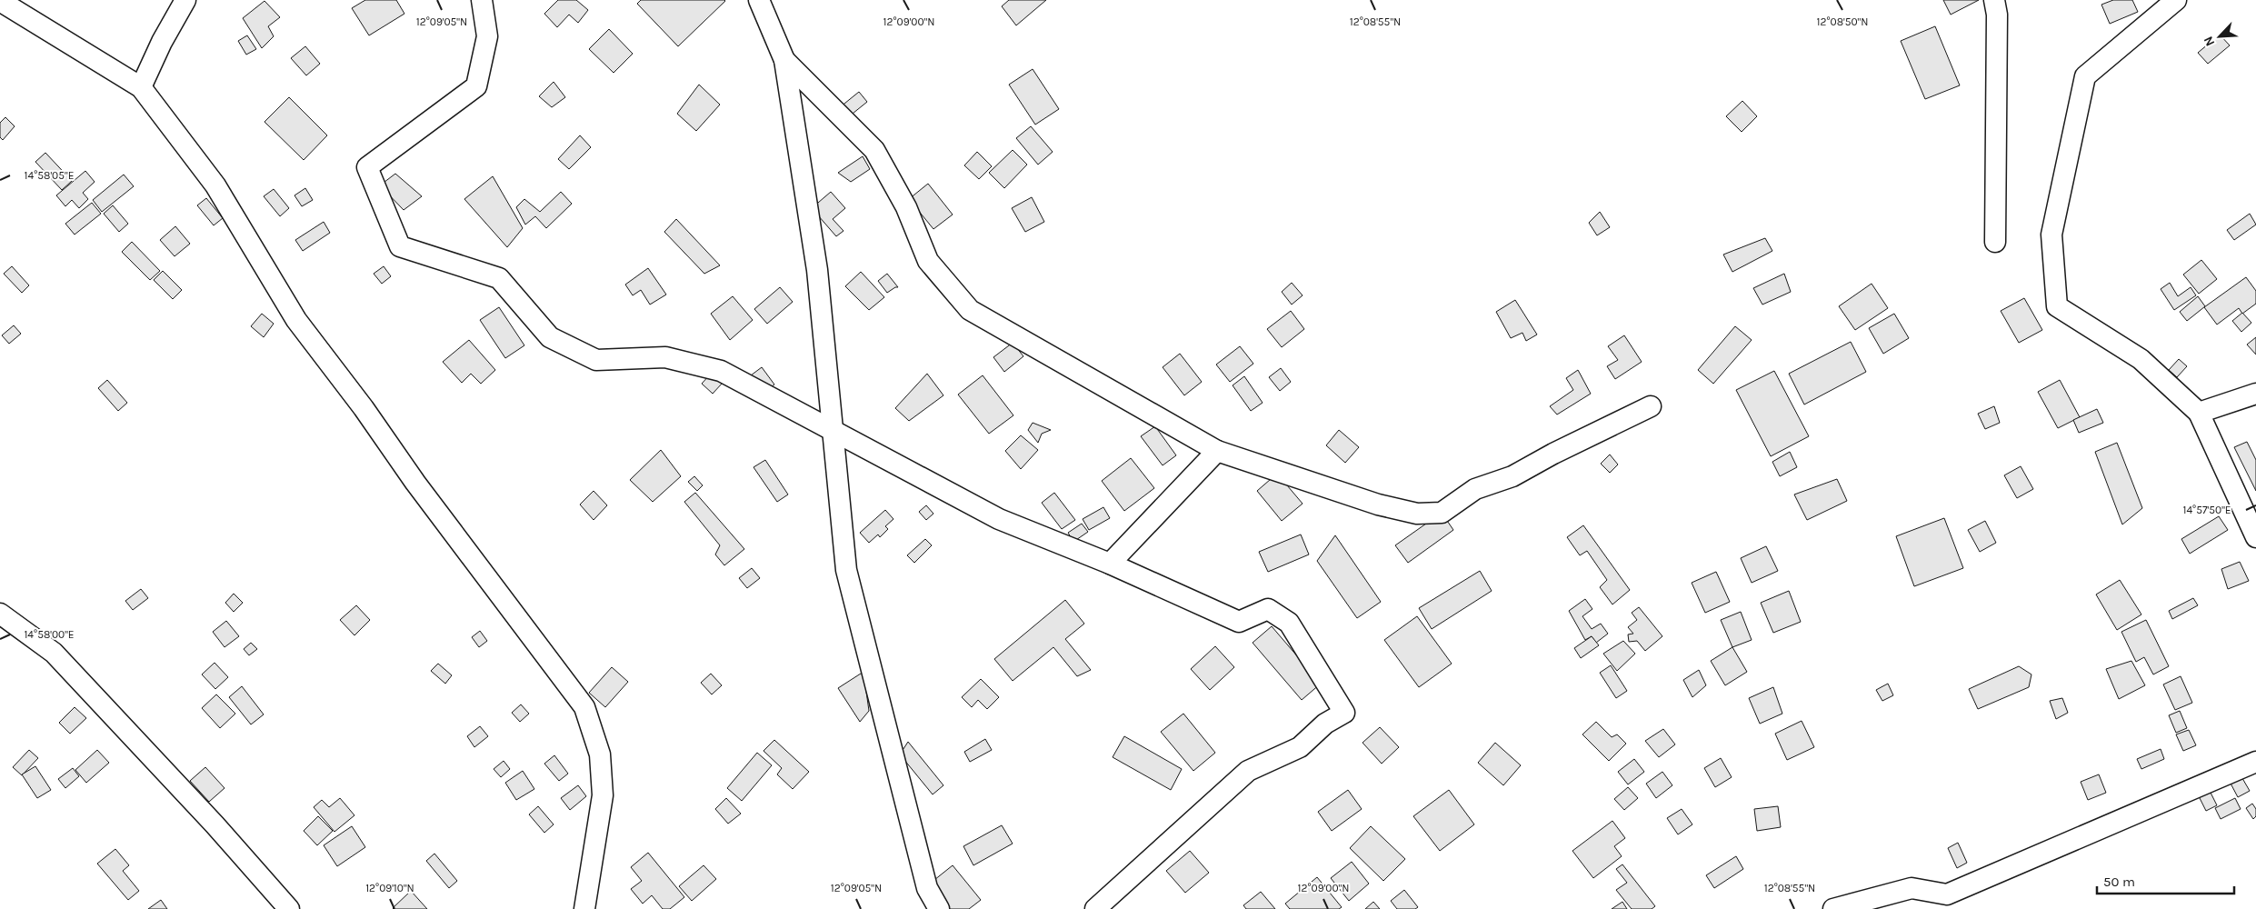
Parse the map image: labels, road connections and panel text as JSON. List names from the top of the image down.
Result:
{
  "scale_bar": "50 m",
  "north": "bottom left",
  "coordinates": [
    "12°09'05\"N",
    "12°09'00\"N",
    "12°08'50\"N",
    "12°08'55\"N",
    "14°58'05\"E",
    "14°57'50\"E",
    "14°58'00\"E",
    "12°09'10\"N"
  ]
}
